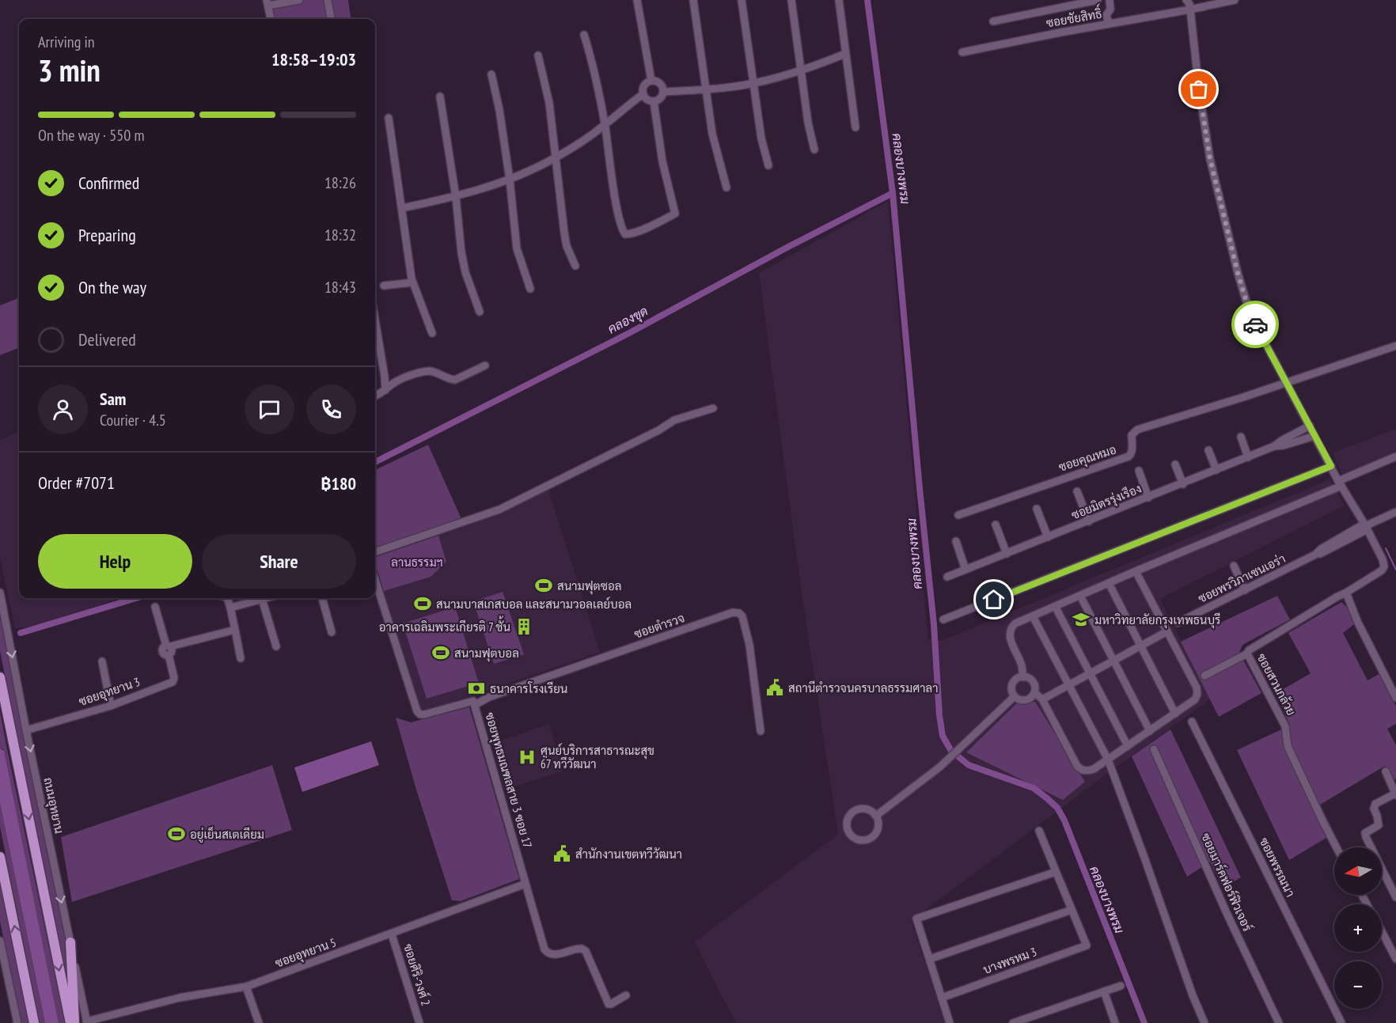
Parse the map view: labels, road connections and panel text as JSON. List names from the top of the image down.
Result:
{
  "streets": {
    "street": [
      "ซอยชัยสิทธิ์",
      "ซอยคุณหมอ",
      "ซอยมิตรรุ่งเรือง",
      "ซอยพรวิภาเซนเอร่า",
      "ซอยตำรวจ",
      "ซอยสวนกล้วย",
      "ซอยอุทยาน 3",
      "ซอยพุทธมณฑลสาย 3 ซอย 17",
      "ถนนอุทยาน",
      "ซอยพรรณนา",
      "ซอยมาร์คฟอร์ฟิวเจอร์",
      "ซอยอุทยาน 5",
      "บางพรหม 3",
      "ซอยศิริ-วงศ์ 2"
    ]
  },
  "crossings": [
    ["ซอยพรวิภาเซนเอร่า", "ซอยสวนกล้วย"],
    ["ซอยตำรวจ", "ซอยพุทธมณฑลสาย 3 ซอย 17"],
    ["ซอยอุทยาน 3", "ถนนอุทยาน"],
    ["ซอยพุทธมณฑลสาย 3 ซอย 17", "ซอยอุทยาน 5"],
    ["ถนนอุทยาน", "ซอยอุทยาน 5"],
    ["ซอยอุทยาน 5", "ซอยศิริ-วงศ์ 2"]
  ],
  "one_way": ["ถนนอุทยาน"],
  "water": ["คลองบางพรม", "คลองขุด"],
  "parks": ["ลานธรรมฯ"],
  "places": {
    "sports": [
      "สนามฟุตซอล",
      "สนามบาสเกสบอล และสนามวอลเลย์บอล",
      "สนามฟุตบอล",
      "อยู่เย็นสเตเดียม"
    ],
    "school or university": ["มหาวิทยาลัยกรุงเทพธนบุรี"],
    "building": ["อาคารเฉลิมพระเกียรติ 7 ชั้น"],
    "public building": ["สถานีตำรวจนครบาลธรรมศาลา", "สำนักงานเขตทวีวัฒนา"],
    "bank": ["ธนาคารโรงเรียน"],
    "hospital": ["ศูนย์บริการสาธารณะสุข 67 ทวีวัฒนา"]
  },
  "north": "left",
  "page": {
    "heading": ["3 min", "Arriving in", "18:58–19:03"],
    "panel": [
      "Sam",
      "Courier · 4.5",
      "Order #7071",
      "฿180"
    ],
    "bar": "On the way · 550 m",
    "list": [
      ["Confirmed", "18:26"],
      ["Preparing", "18:32"],
      ["On the way", "18:43"],
      "Delivered"
    ],
    "buttons": ["Help", "Share"],
    "map_buttons": ["+", "−"]
  }
}
